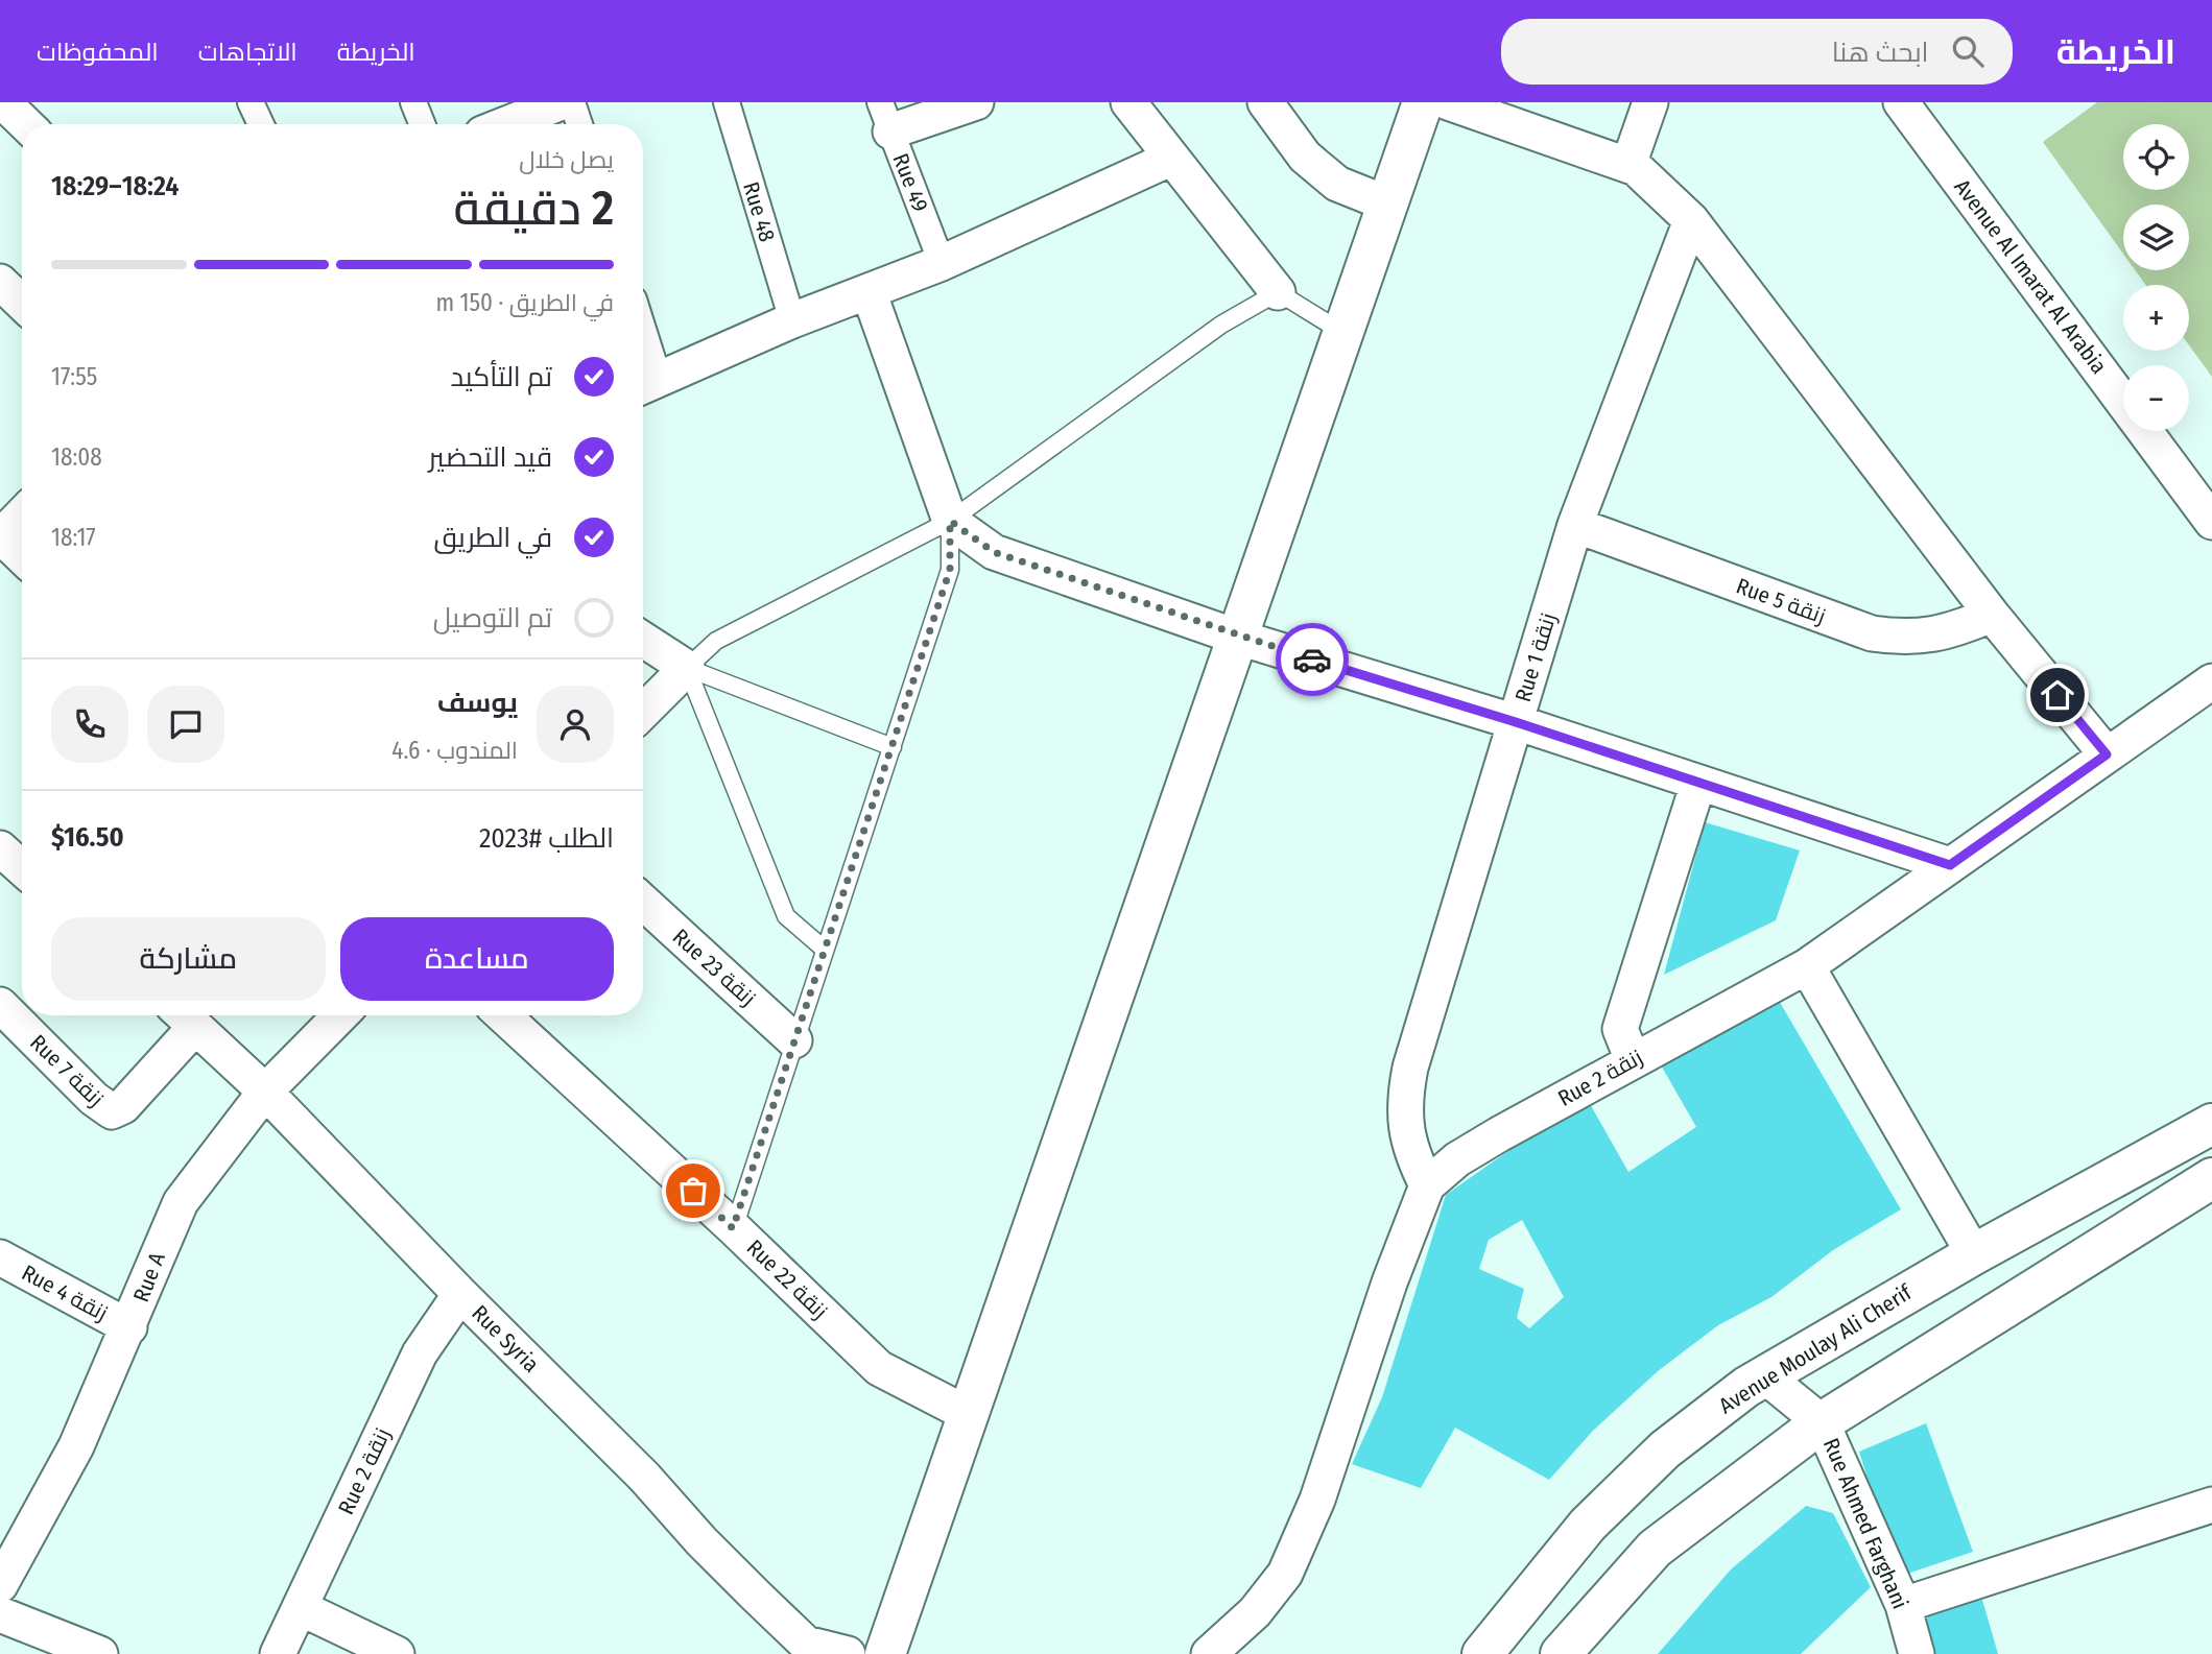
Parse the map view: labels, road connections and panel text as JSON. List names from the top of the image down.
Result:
{
  "streets": {
    "main road": ["Avenue Moulay Ali Cherif"],
    "street": [
      "Rue 49",
      "Rue 48",
      "Avenue Al Imarat Al Arabia",
      "Rue 5 زنقة",
      "Rue 1 زنقة",
      "Rue 23 زنقة",
      "Rue 7 زنقة",
      "Rue 2 زنقة",
      "Rue A",
      "Rue 22 زنقة",
      "Rue 4 زنقة",
      "Rue Syria",
      "Rue Ahmed Farghani"
    ]
  },
  "crossings": [
    ["Rue 5 زنقة", "Rue 1 زنقة"],
    ["Rue 1 زنقة", "Rue 2 زنقة"],
    ["Rue 7 زنقة", "Rue Syria"],
    ["Rue 2 زنقة", "Rue Syria"],
    ["Rue A", "Rue 4 زنقة"],
    ["Rue A", "Rue Syria"],
    ["Avenue Moulay Ali Cherif", "Rue Ahmed Farghani"]
  ],
  "page": {
    "header": "الخريطة",
    "search": "ابحث هنا",
    "nav": ["الخريطة", "الاتجاهات", "المحفوظات"],
    "map_buttons": ["+", "−"],
    "heading": ["2 دقيقة", "يصل خلال", "18:24–18:29"],
    "panel": [
      "يوسف",
      "المندوب · 4.6",
      "الطلب #2023",
      "$16.50"
    ],
    "bar": "في الطريق · 150 m",
    "list": [
      ["تم التأكيد", "17:55"],
      ["قيد التحضير", "18:08"],
      ["في الطريق", "18:17"],
      "تم التوصيل"
    ],
    "buttons": ["مساعدة", "مشاركة"]
  }
}
